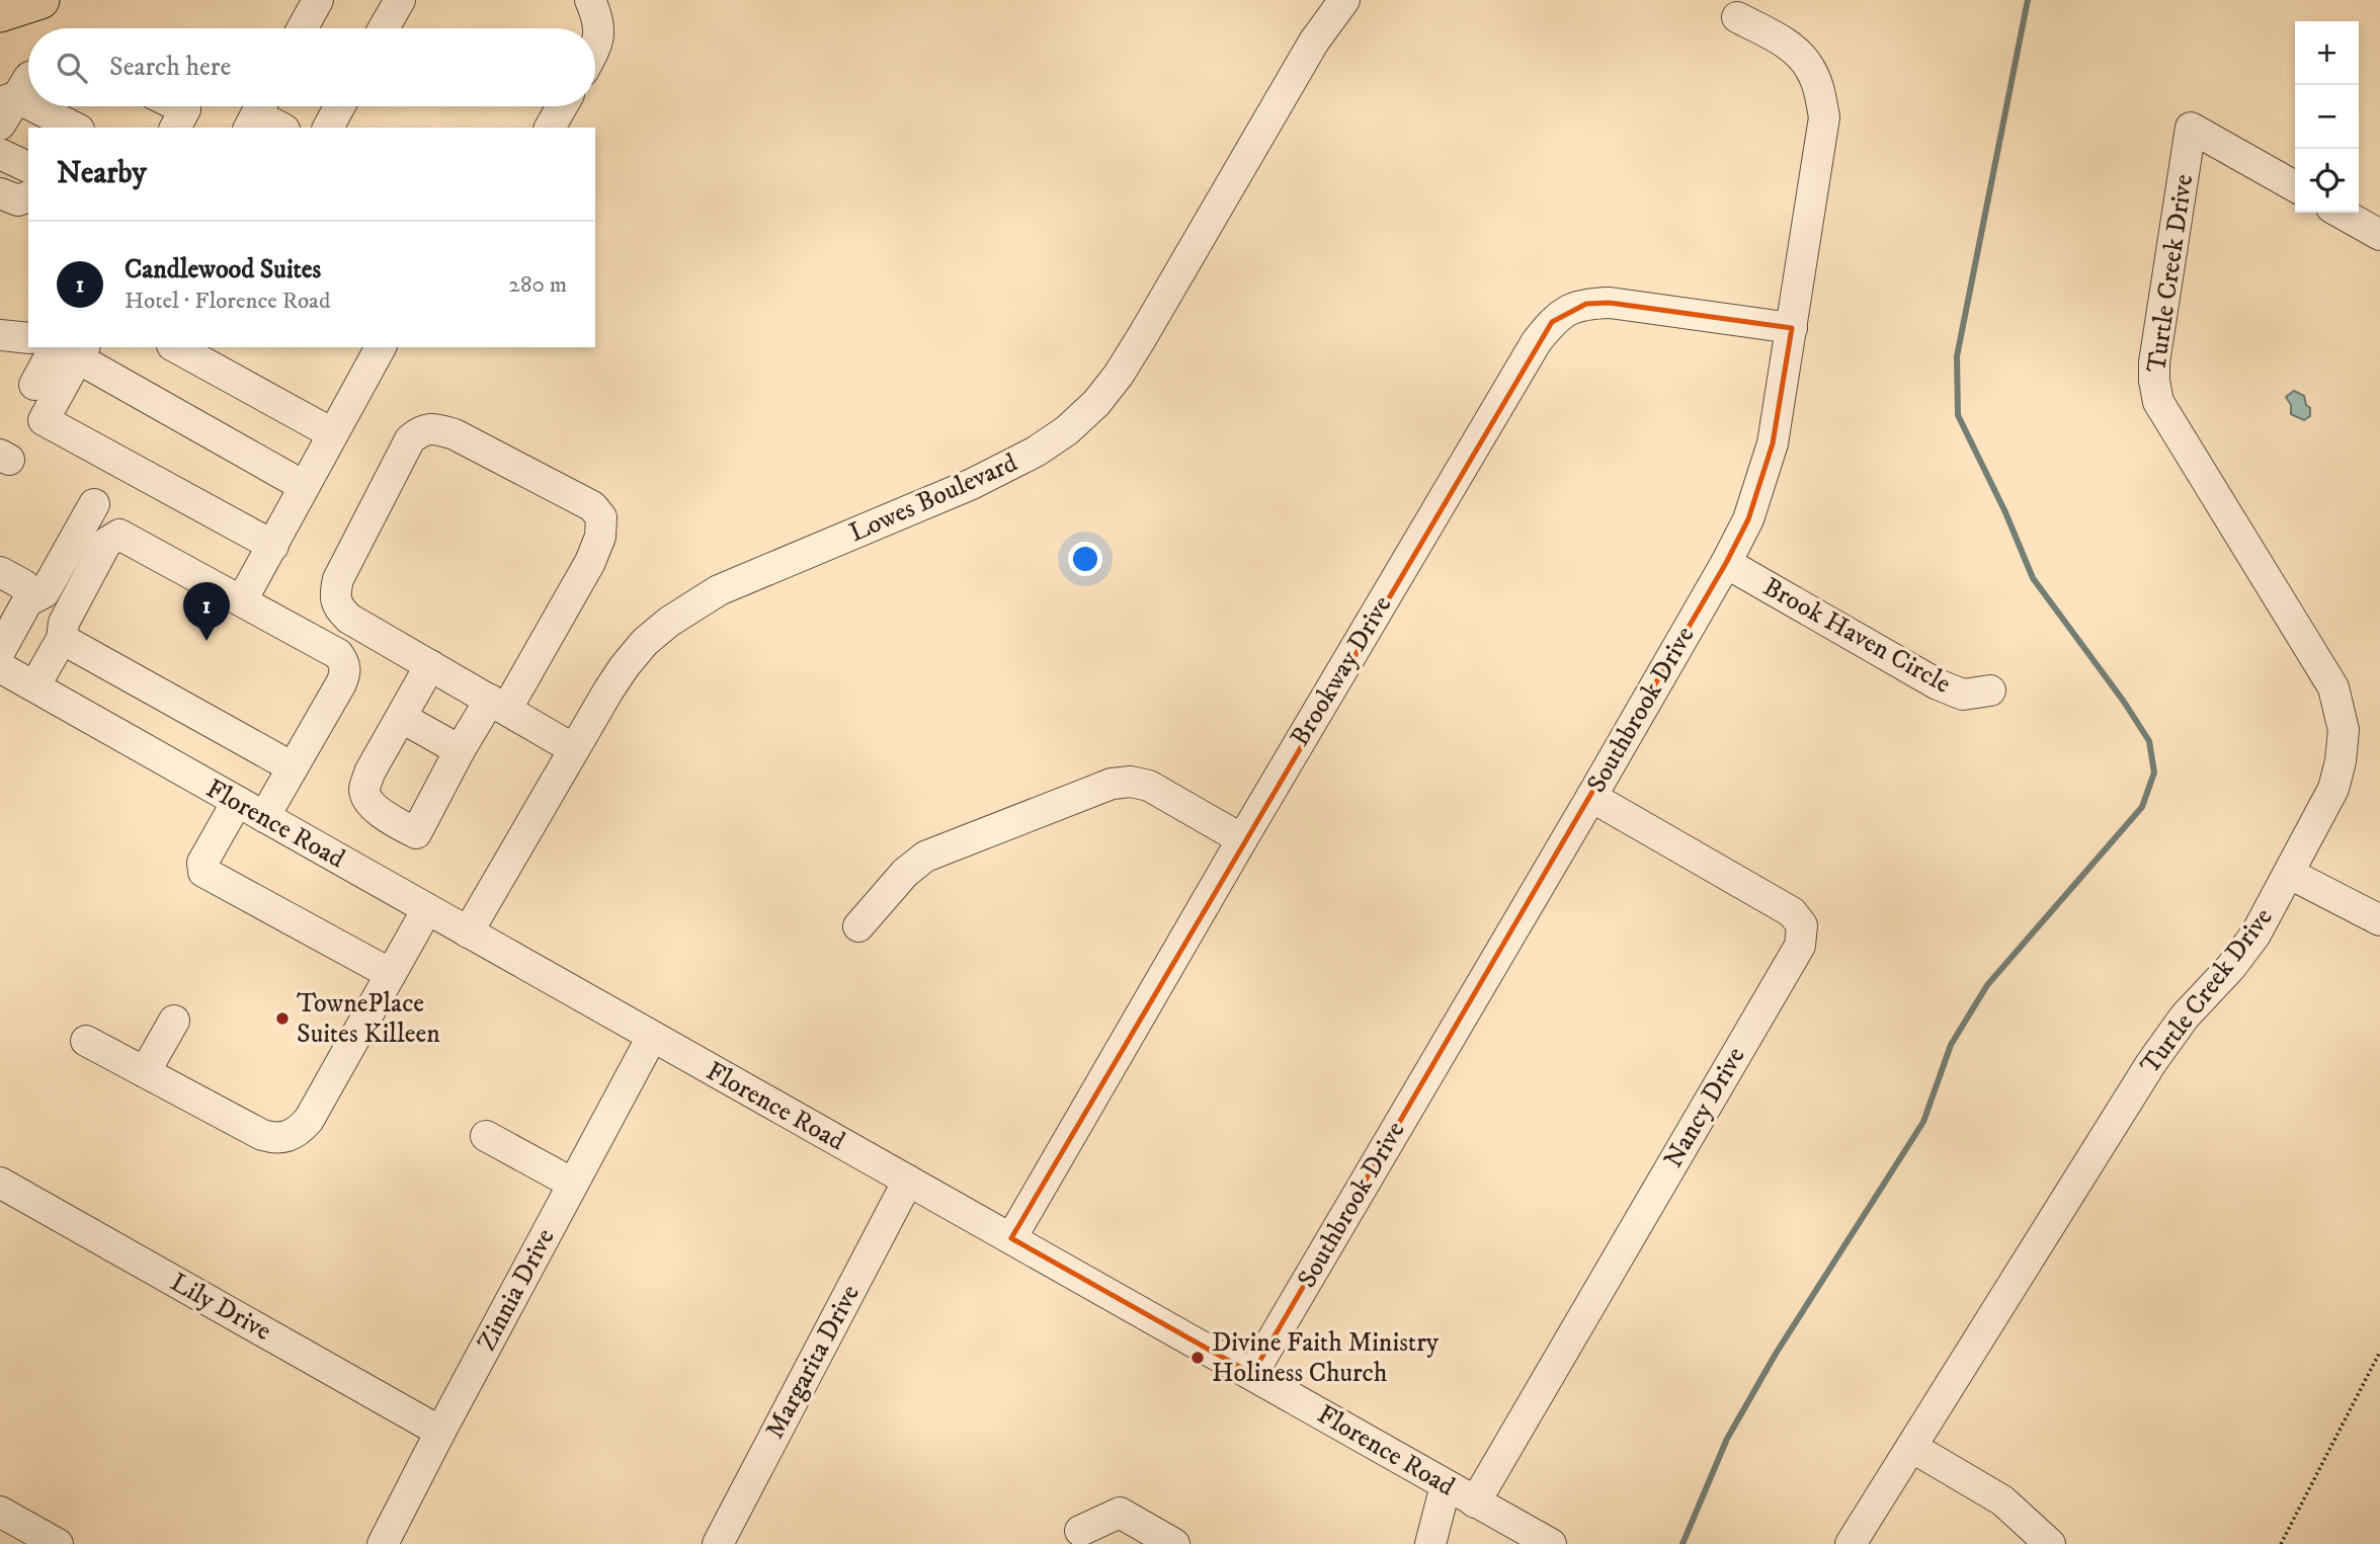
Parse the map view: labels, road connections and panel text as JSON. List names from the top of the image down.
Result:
{
  "streets": {
    "street": [
      "Turtle Creek Drive",
      "Lowes Boulevard",
      "Brook Haven Circle",
      "Brookway Drive",
      "Southbrook Drive",
      "Florence Road",
      "Nancy Drive",
      "Zinnia Drive",
      "Lily Drive",
      "Margarita Drive"
    ]
  },
  "crossings": [
    ["Lowes Boulevard", "Florence Road"],
    ["Brook Haven Circle", "Southbrook Drive"],
    ["Brookway Drive", "Southbrook Drive"],
    ["Brookway Drive", "Florence Road"],
    ["Southbrook Drive", "Florence Road"],
    ["Southbrook Drive", "Nancy Drive"],
    ["Florence Road", "Nancy Drive"],
    ["Florence Road", "Zinnia Drive"],
    ["Florence Road", "Margarita Drive"],
    ["Zinnia Drive", "Lily Drive"]
  ],
  "places": ["TownePlace Suites Killeen", "Divine Faith Ministry Holiness Church"],
  "page": {
    "map_buttons": ["+", "−"],
    "search": "Search here",
    "heading": "Nearby",
    "list": [
      {
        "mark": "1",
        "name": "Candlewood Suites",
        "note": "Hotel · Florence Road",
        "value": "280 m"
      }
    ],
    "pins": "1"
  }
}
